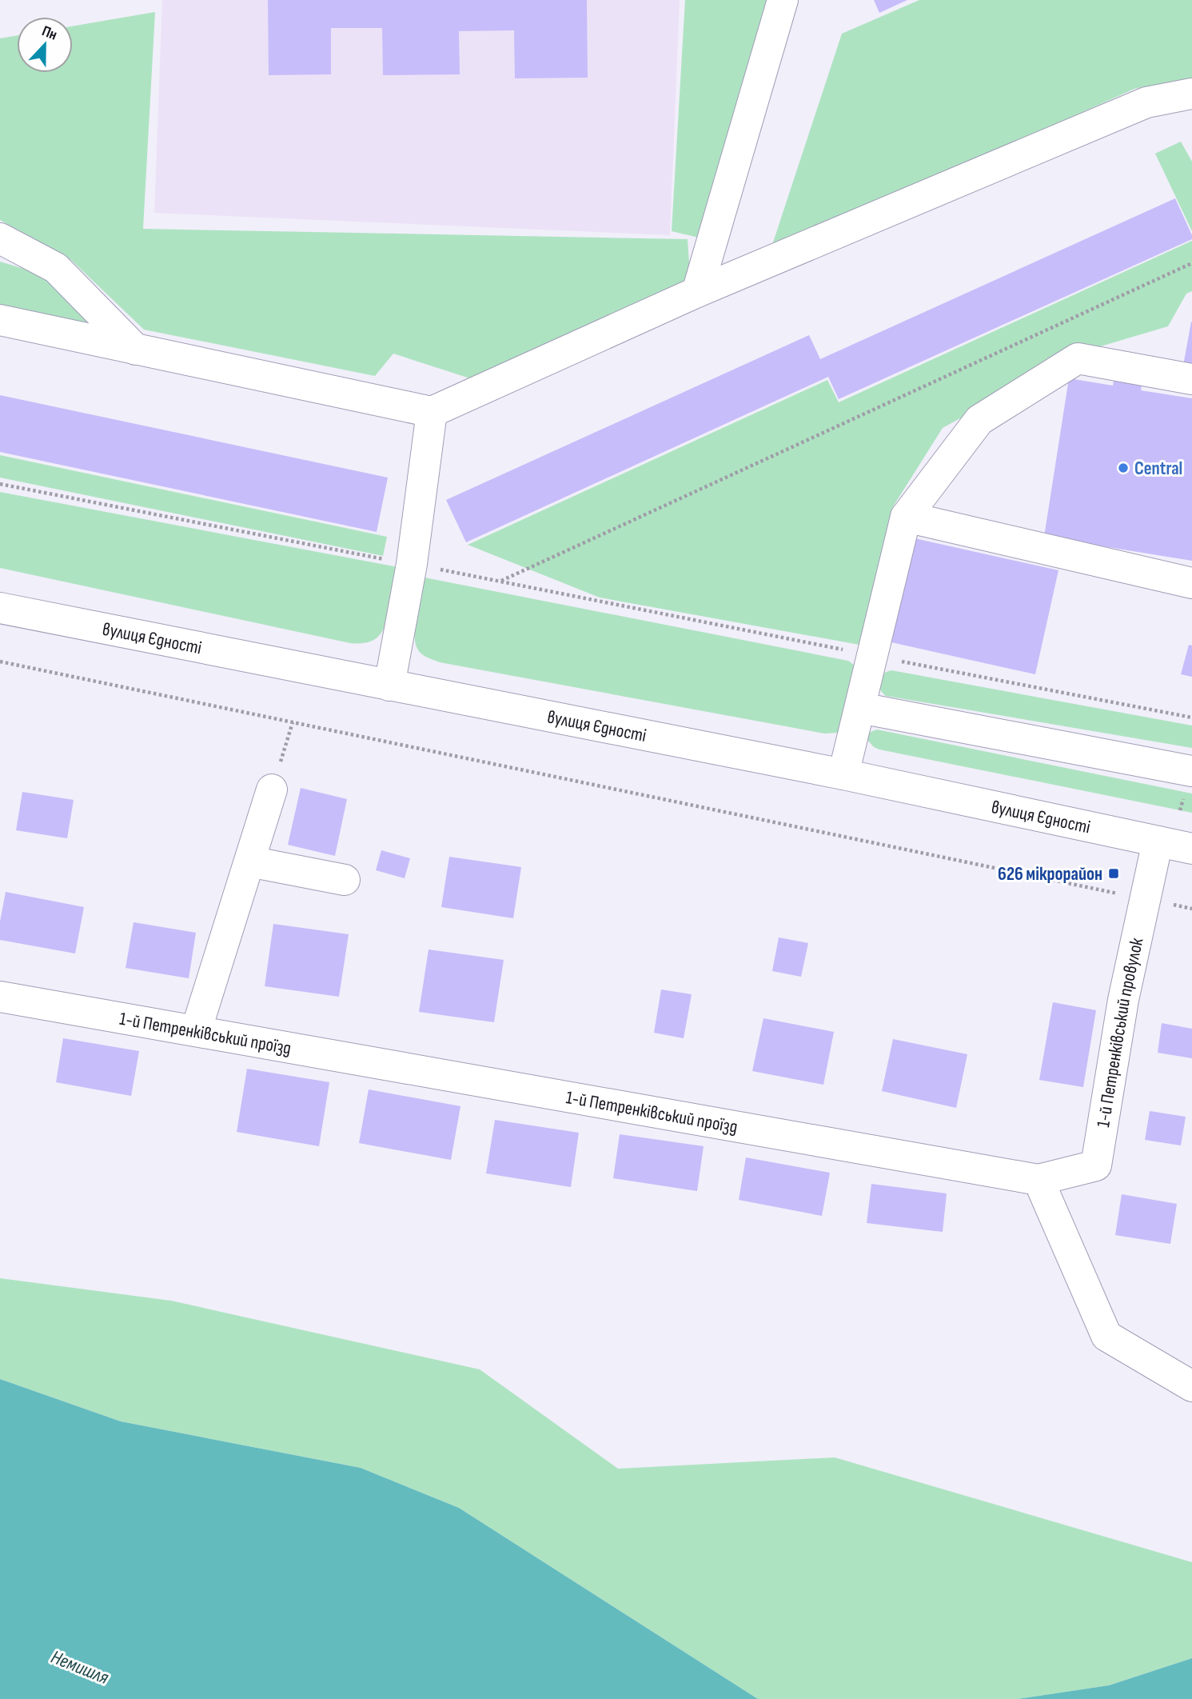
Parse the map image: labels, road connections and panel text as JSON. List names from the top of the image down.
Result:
{
  "streets": {
    "street": ["вулиця Єдності", "1-й Петренківський провулок", "1-й Петренківський проїзд"]
  },
  "crossings": [
    ["вулиця Єдності", "1-й Петренківський провулок"],
    ["1-й Петренківський провулок", "1-й Петренківський проїзд"]
  ],
  "water": ["Немишля"],
  "places": {
    "other": ["Central"],
    "transit": ["626 мікрорайон"]
  },
  "north": "top"
}
